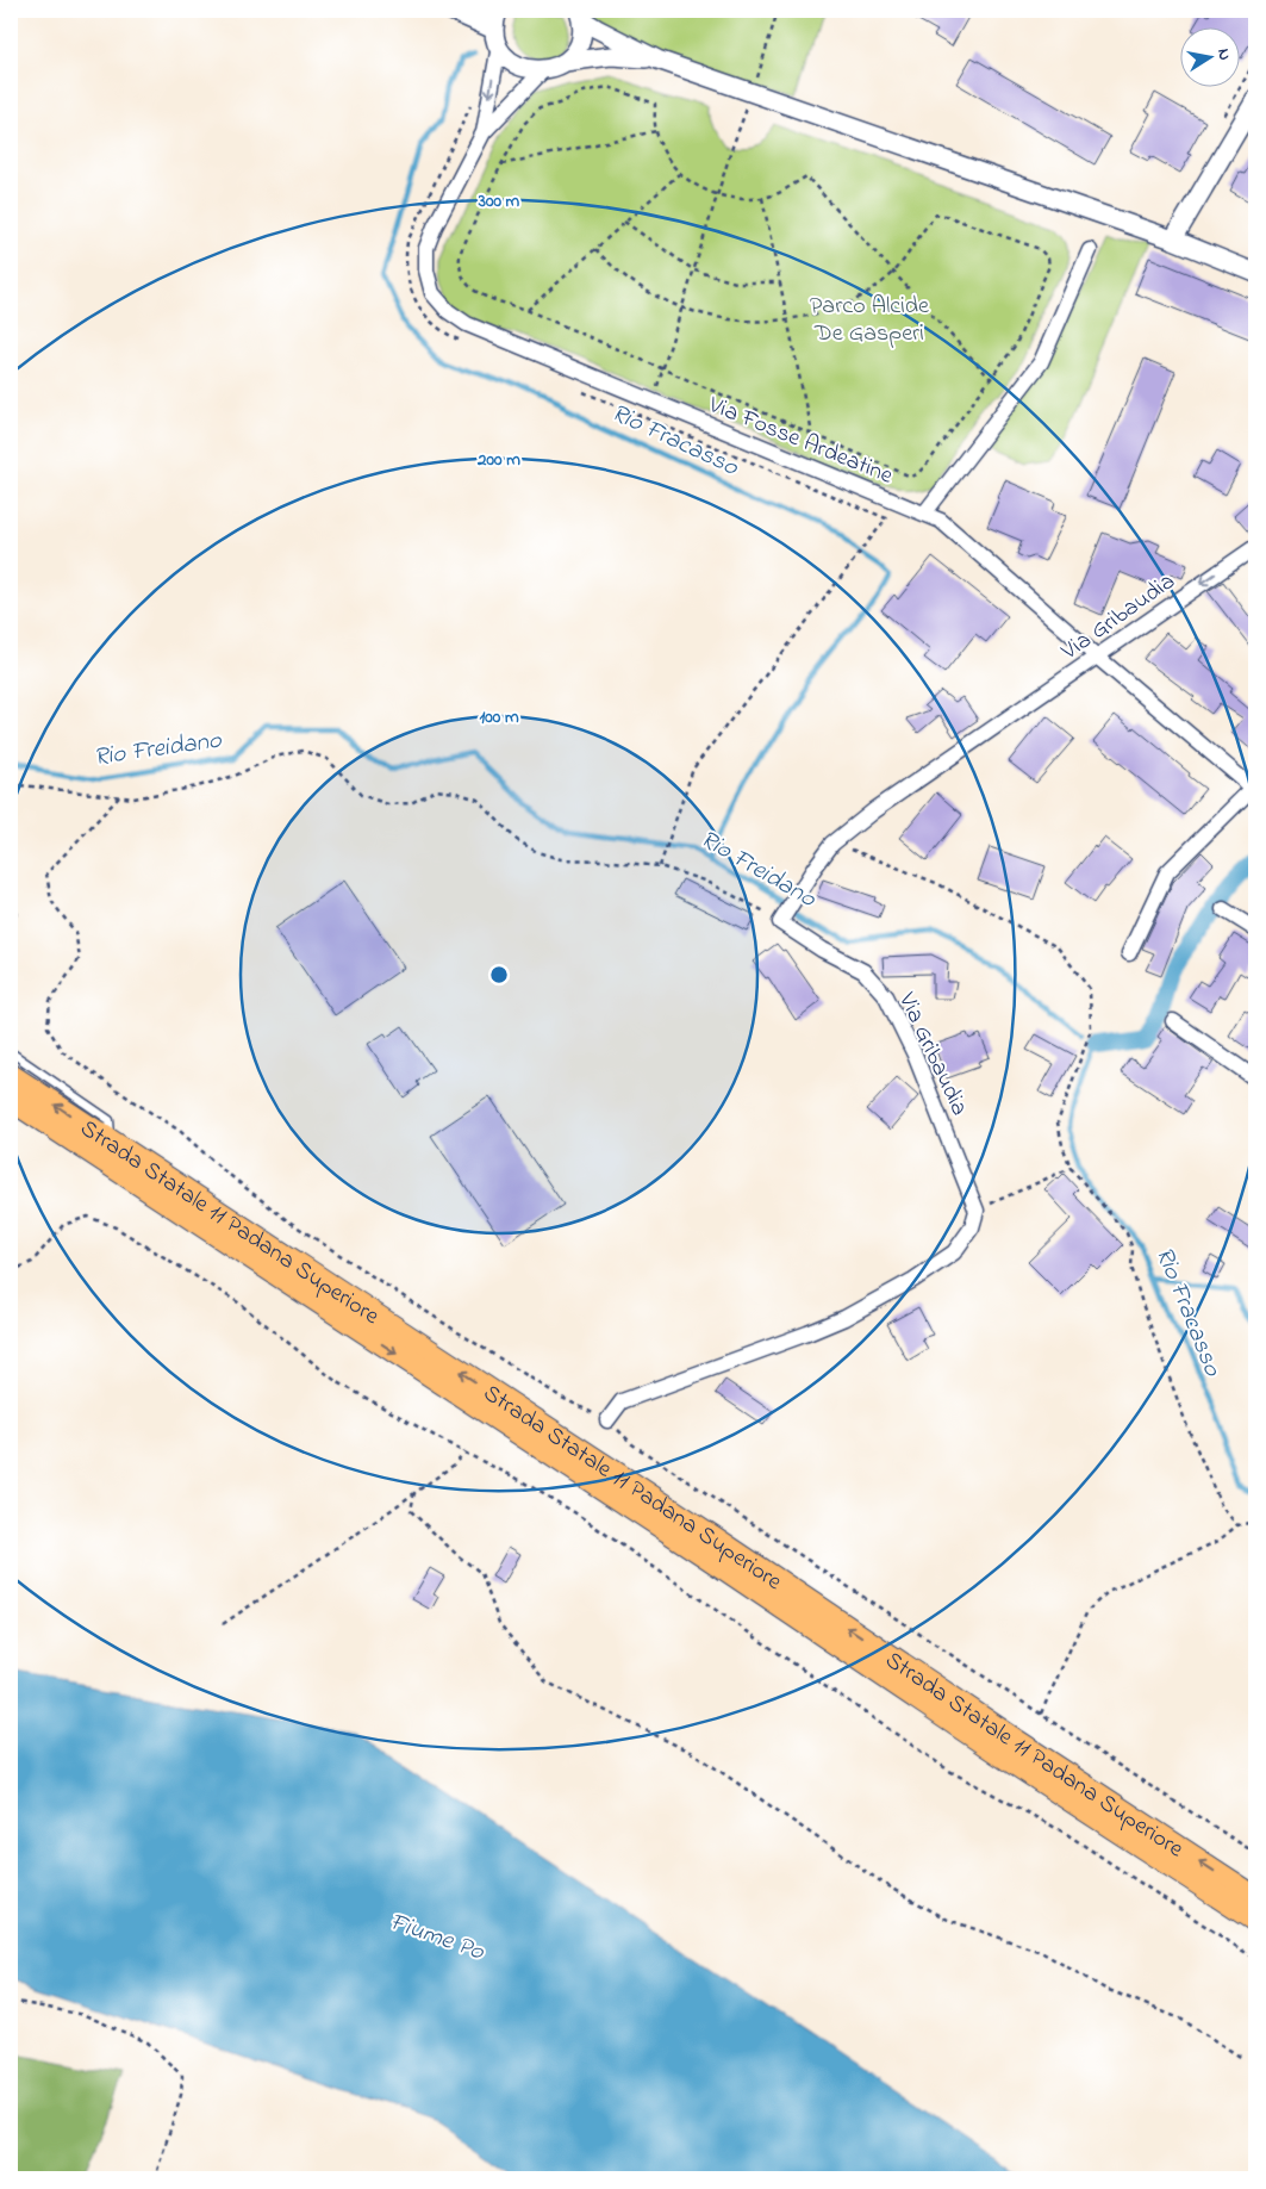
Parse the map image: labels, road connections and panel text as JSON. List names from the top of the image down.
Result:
{
  "streets": {
    "highway": ["Strada Statale 11 Padana Superiore"],
    "street": ["Via Fosse Ardeatine", "Via Gribaudia"]
  },
  "crossings": [
    ["Via Fosse Ardeatine", "Via Gribaudia"]
  ],
  "water": ["Rio Fracasso", "Rio Freidano", "Fiume Po"],
  "parks": ["Parco Alcide De Gasperi"],
  "north": "right",
  "rings": ["300 m", "200 m", "100 m"]
}
